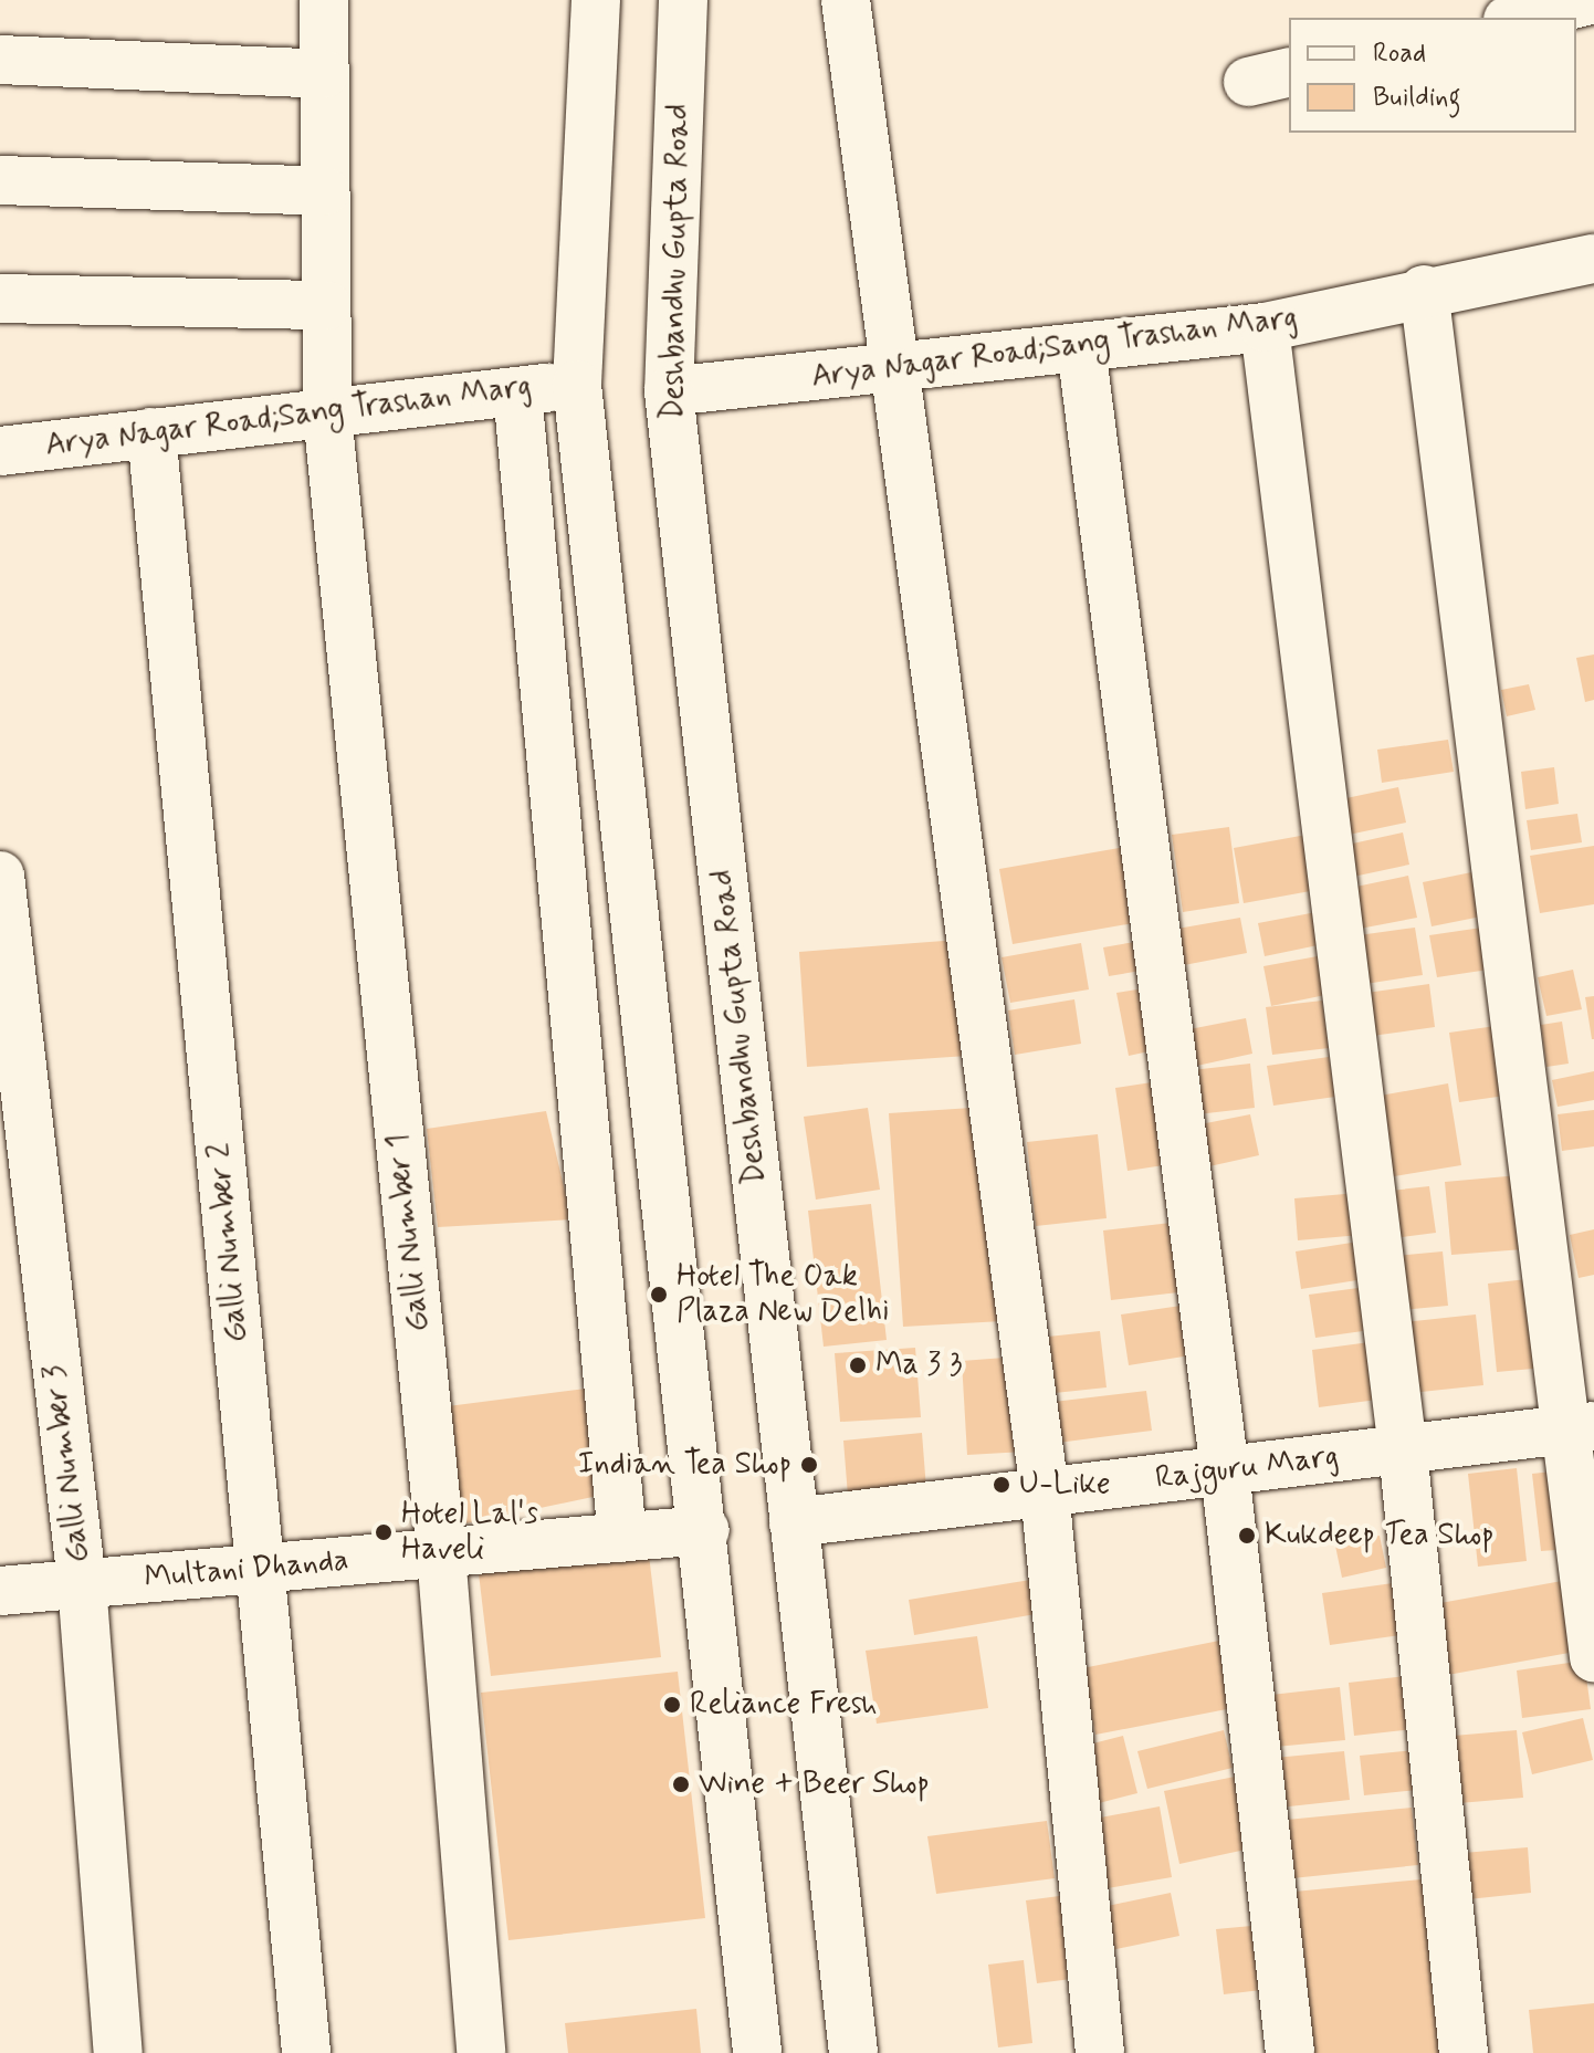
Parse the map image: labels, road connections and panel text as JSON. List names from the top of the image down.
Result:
{
  "streets": {
    "street": [
      "Deshbandhu Gupta Road",
      "Arya Nagar Road;Sang Trashan Marg",
      "Galli Number 1",
      "Galli Number 2",
      "Galli Number 3",
      "Rajguru Marg",
      "Multani Dhanda"
    ]
  },
  "crossings": [
    ["Deshbandhu Gupta Road", "Arya Nagar Road;Sang Trashan Marg"],
    ["Deshbandhu Gupta Road", "Rajguru Marg"],
    ["Arya Nagar Road;Sang Trashan Marg", "Galli Number 1"],
    ["Arya Nagar Road;Sang Trashan Marg", "Galli Number 2"],
    ["Galli Number 1", "Multani Dhanda"],
    ["Galli Number 2", "Multani Dhanda"],
    ["Galli Number 3", "Multani Dhanda"]
  ],
  "places": [
    "Hotel The Oak Plaza New Delhi",
    "Ma 3 3",
    "Indian Tea Shop",
    "U-Like",
    "Hotel Lal's Haveli",
    "Kukdeep Tea Shop",
    "Reliance Fresh",
    "Wine + Beer Shop"
  ],
  "legend": ["Road", "Building"]
}
